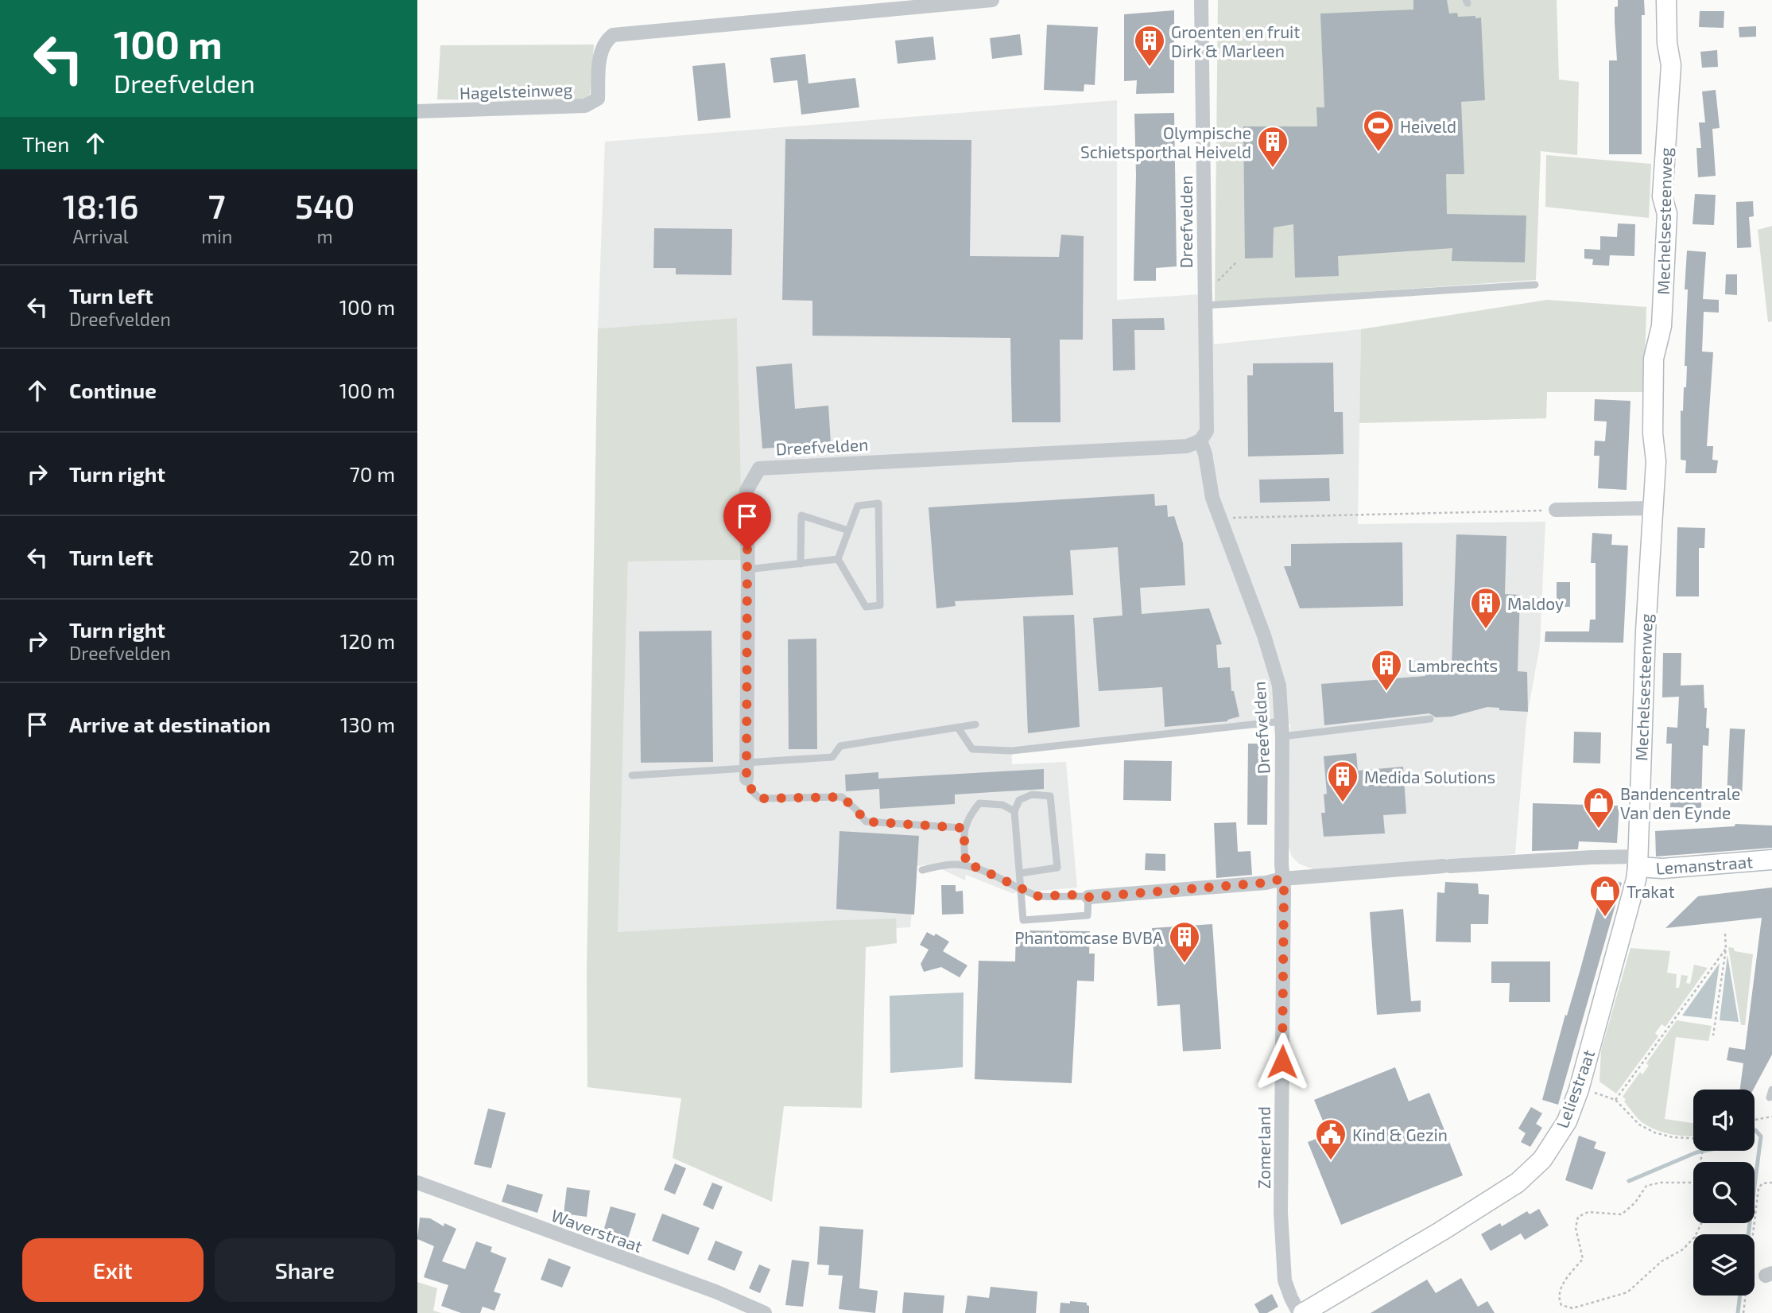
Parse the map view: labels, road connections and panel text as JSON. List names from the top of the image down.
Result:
{
  "streets": {
    "street": [
      "Hagelsteinweg",
      "Mechelsesteenweg",
      "Dreefvelden",
      "Lemanstraat",
      "Leliestraat",
      "Zomerland",
      "Waverstraat"
    ]
  },
  "crossings": [
    ["Mechelsesteenweg", "Lemanstraat"],
    ["Mechelsesteenweg", "Leliestraat"],
    ["Dreefvelden", "Zomerland"],
    ["Lemanstraat", "Leliestraat"],
    ["Leliestraat", "Zomerland"]
  ],
  "places": {
    "building": [
      "Groenten en fruit Dirk & Marleen",
      "Olympische Schietsporthal Heiveld",
      "Maldoy",
      "Lambrechts",
      "Medida Solutions",
      "Phantomcase BVBA"
    ],
    "sports": ["Heiveld"],
    "shop": ["Bandencentrale Van den Eynde", "Trakat"],
    "public building": ["Kind & Gezin"]
  },
  "page": {
    "turn": ["100 m", "Dreefvelden"],
    "then": "Then",
    "eta": [
      "18:16",
      "Arrival",
      "7",
      "min",
      "540",
      "m"
    ],
    "list": [
      {
        "name": "Turn left",
        "note": "Dreefvelden",
        "value": "100 m"
      },
      {
        "name": "Continue",
        "value": "100 m"
      },
      {
        "name": "Turn right",
        "value": "70 m"
      },
      {
        "name": "Turn left",
        "value": "20 m"
      },
      {
        "name": "Turn right",
        "note": "Dreefvelden",
        "value": "120 m"
      },
      {
        "name": "Arrive at destination",
        "value": "130 m"
      }
    ],
    "buttons": ["Exit", "Share"]
  }
}
